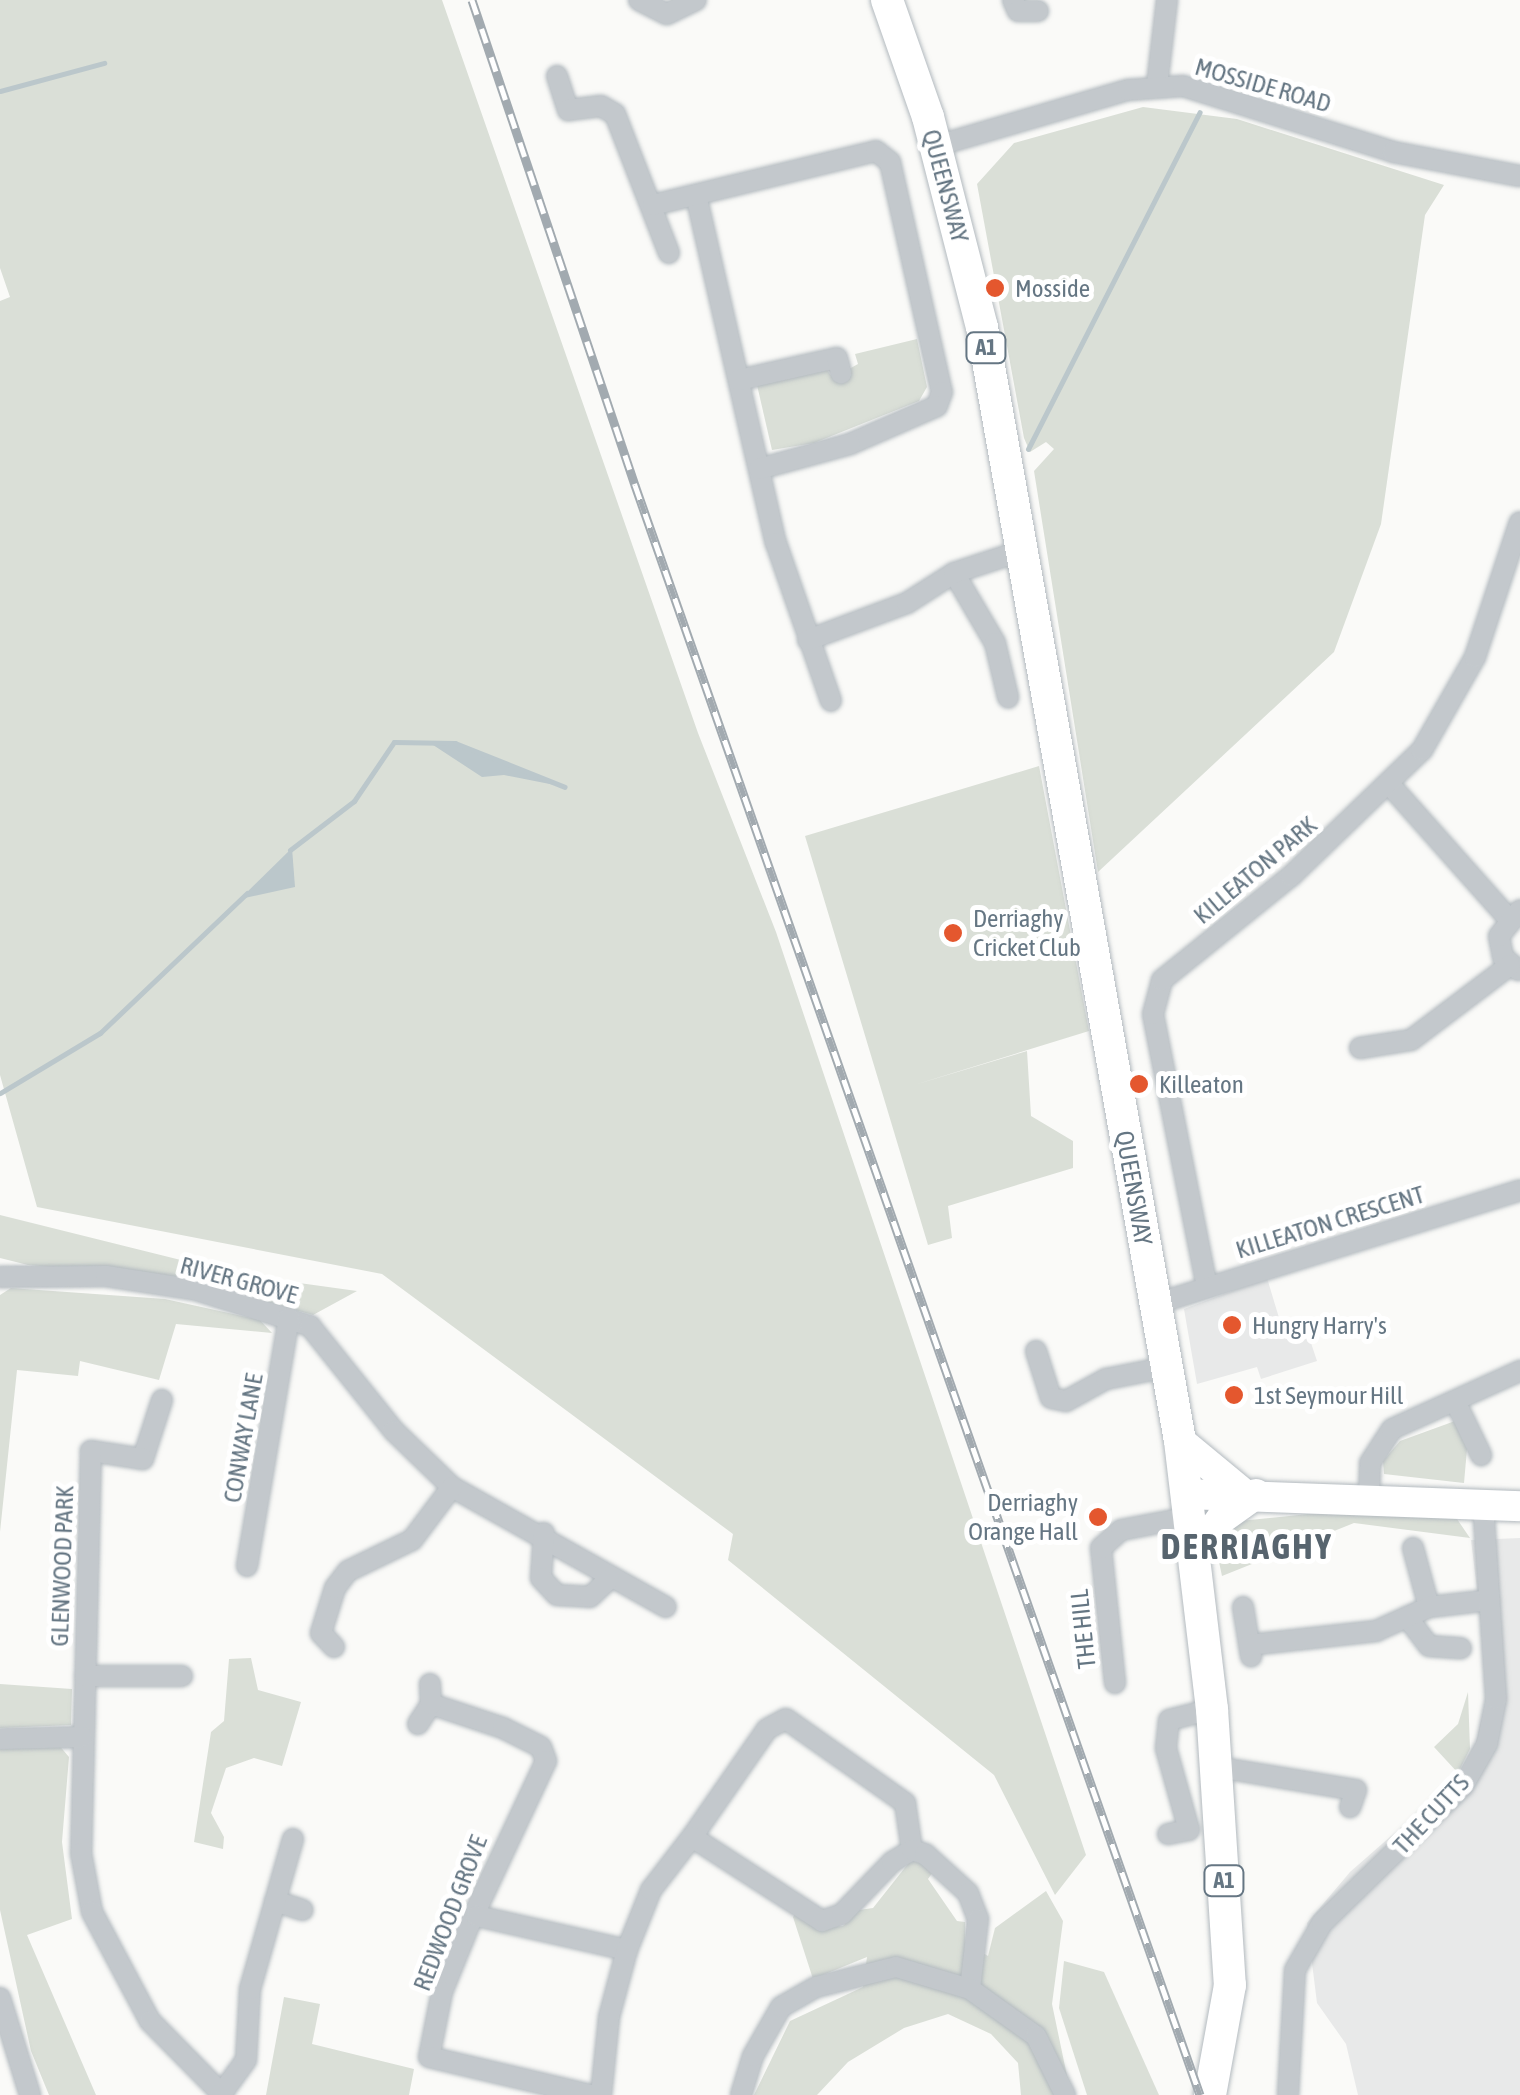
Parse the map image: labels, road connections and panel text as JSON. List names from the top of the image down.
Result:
{
  "streets": {
    "main road": ["QUEENSWAY", "A1"],
    "street": [
      "MOSSIDE ROAD",
      "KILLEATON PARK",
      "KILLEATON CRESCENT",
      "RIVER GROVE",
      "CONWAY LANE",
      "GLENWOOD PARK",
      "THE HILL",
      "THE CUTTS",
      "REDWOOD GROVE"
    ]
  },
  "crossings": [
    ["MOSSIDE ROAD", "QUEENSWAY"],
    ["QUEENSWAY", "KILLEATON CRESCENT"],
    ["QUEENSWAY", "THE HILL"],
    ["KILLEATON PARK", "KILLEATON CRESCENT"],
    ["RIVER GROVE", "CONWAY LANE"]
  ],
  "districts": ["DERRIAGHY"],
  "places": [
    "Mosside",
    "Derriaghy Cricket Club",
    "Killeaton",
    "Hungry Harry's",
    "1st Seymour Hill",
    "Derriaghy Orange Hall"
  ]
}
